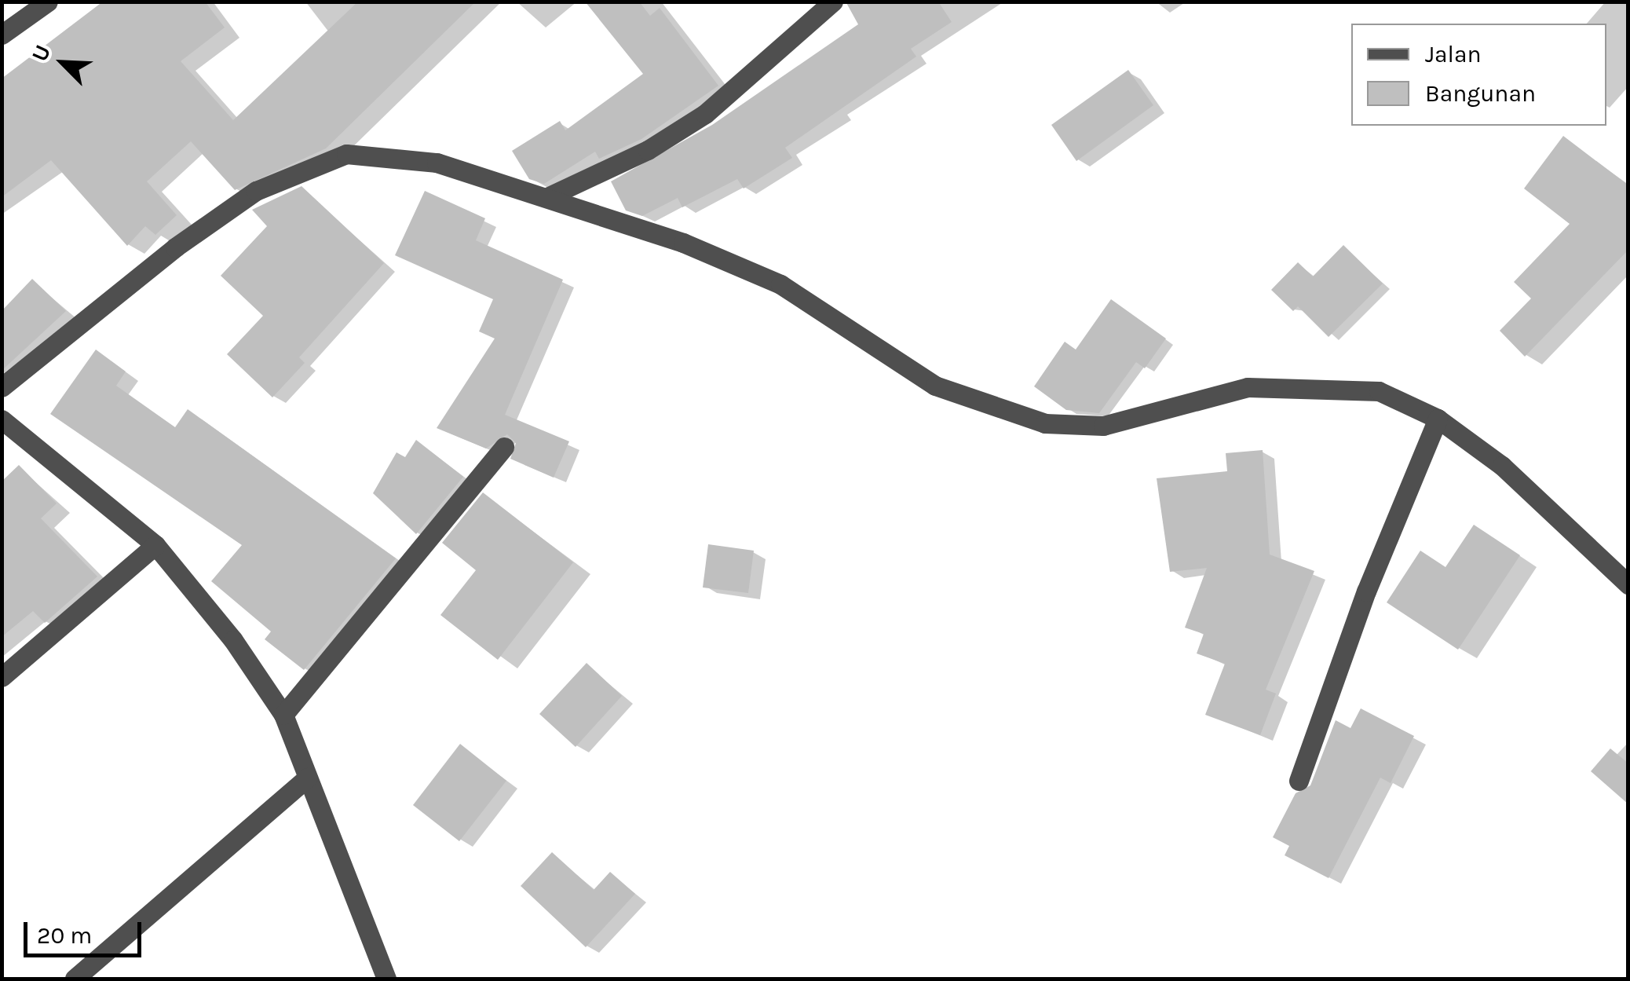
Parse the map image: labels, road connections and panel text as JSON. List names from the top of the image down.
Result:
{
  "legend": ["Jalan", "Bangunan"],
  "scale_bar": "20 m",
  "north": "top left"
}
